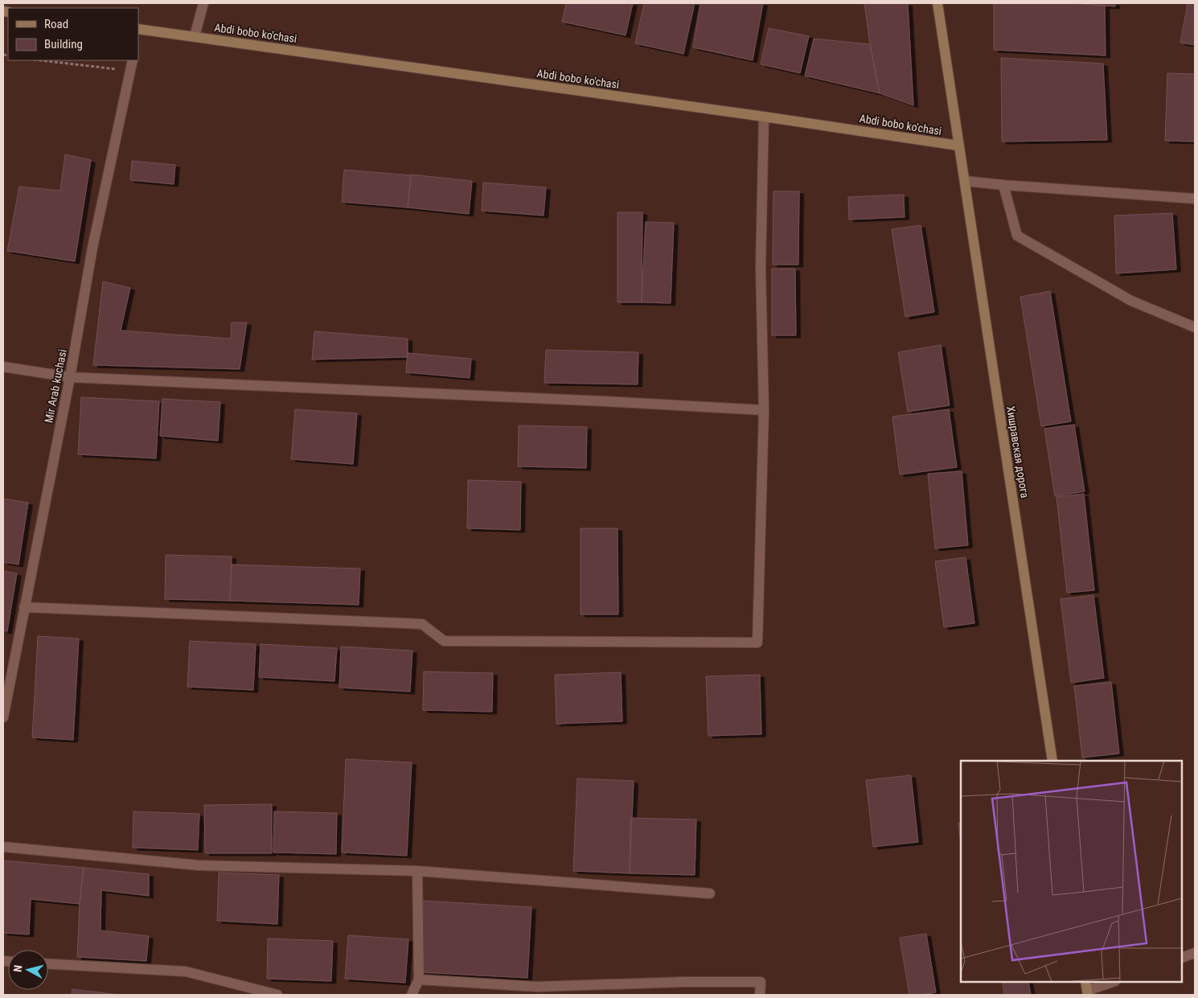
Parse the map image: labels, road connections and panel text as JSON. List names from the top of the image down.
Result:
{
  "streets": {
    "main road": ["Abdi bobo ko'chasi", "Хишравская дорога"],
    "street": ["Mir Arab kuchasi"]
  },
  "crossings": [
    ["Abdi bobo ko'chasi", "Хишравская дорога"]
  ],
  "legend": ["Road", "Building"],
  "north": "left"
}
